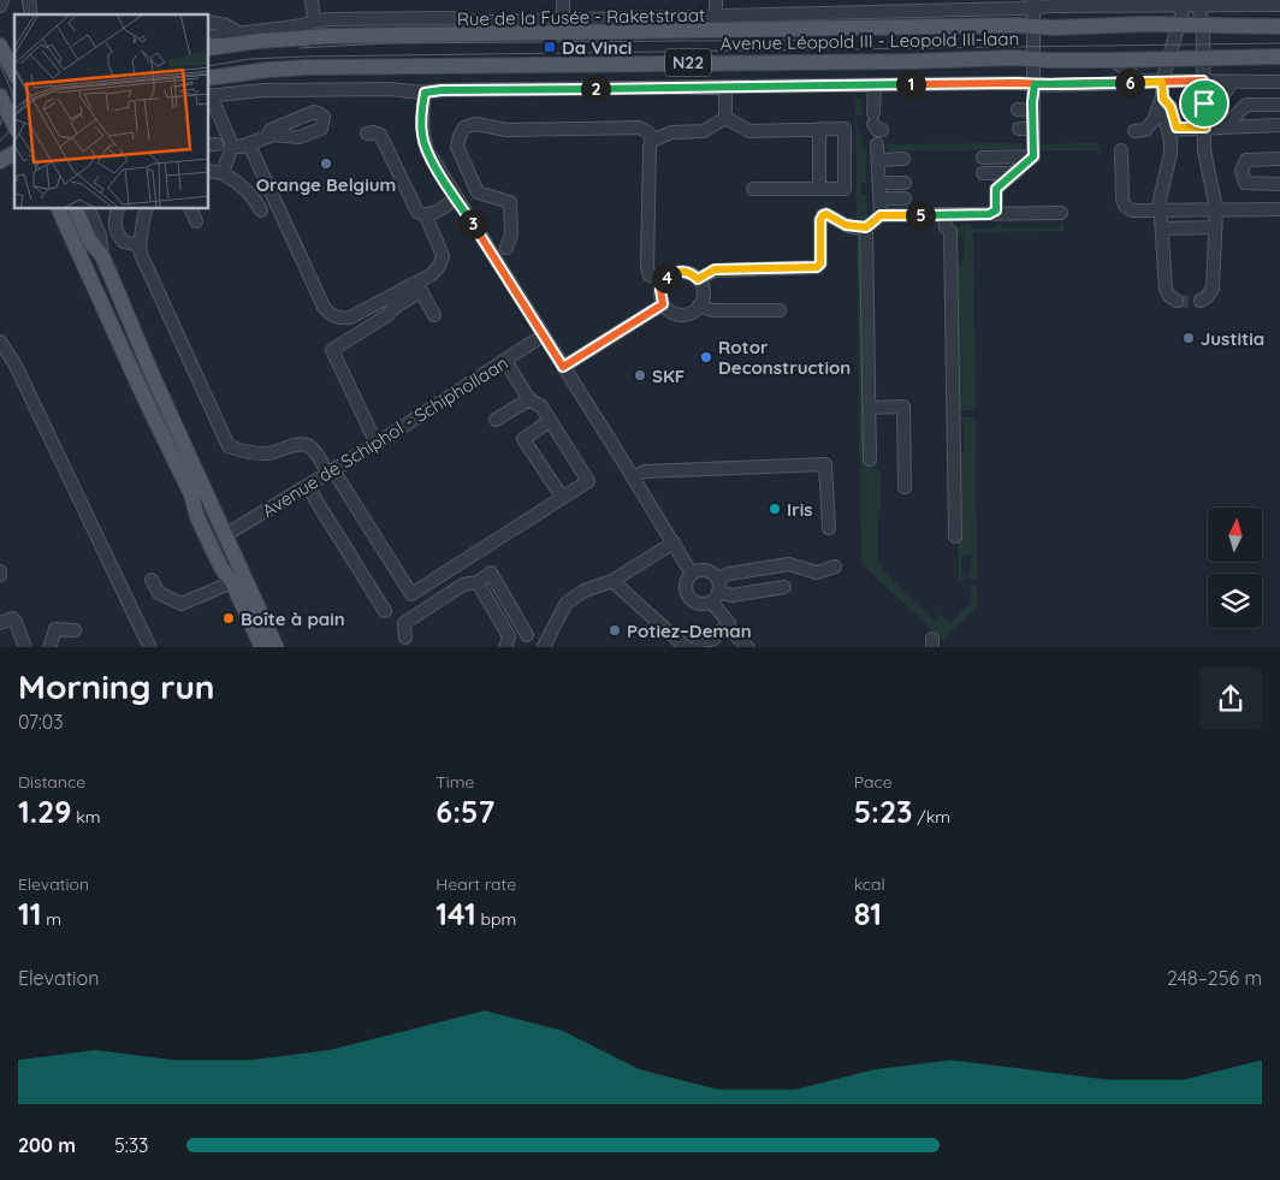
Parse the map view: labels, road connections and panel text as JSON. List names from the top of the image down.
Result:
{
  "streets": {
    "main road": ["Avenue Léopold III - Leopold III-laan", "N22"],
    "street": ["Rue de la Fusée - Raketstraat", "Avenue de Schiphol - Schiphollaan"]
  },
  "crossings": [
    ["Rue de la Fusée - Raketstraat", "Avenue Léopold III - Leopold III-laan"]
  ],
  "places": {
    "transit": ["Da Vinci"],
    "other": [
      "Orange Belgium",
      "Justitia",
      "Rotor Deconstruction",
      "SKF",
      "Iris",
      "Boîte à pain",
      "Potiez–Deman"
    ]
  },
  "north": "top",
  "page": {
    "pins": [
      "6",
      "1",
      "2",
      "5",
      "3",
      "4"
    ],
    "heading": ["Morning run", "07:03"],
    "stats": [
      ["Distance", "1.29 km"],
      ["Time", "6:57"],
      ["Pace", "5:23 /km"],
      ["Elevation", "11 m"],
      ["Heart rate", "141 bpm"],
      ["kcal", "81"]
    ],
    "chart": ["Elevation", "248–256 m"],
    "list": [
      {
        "name": "200 m",
        "note": "5:33"
      }
    ]
  }
}
